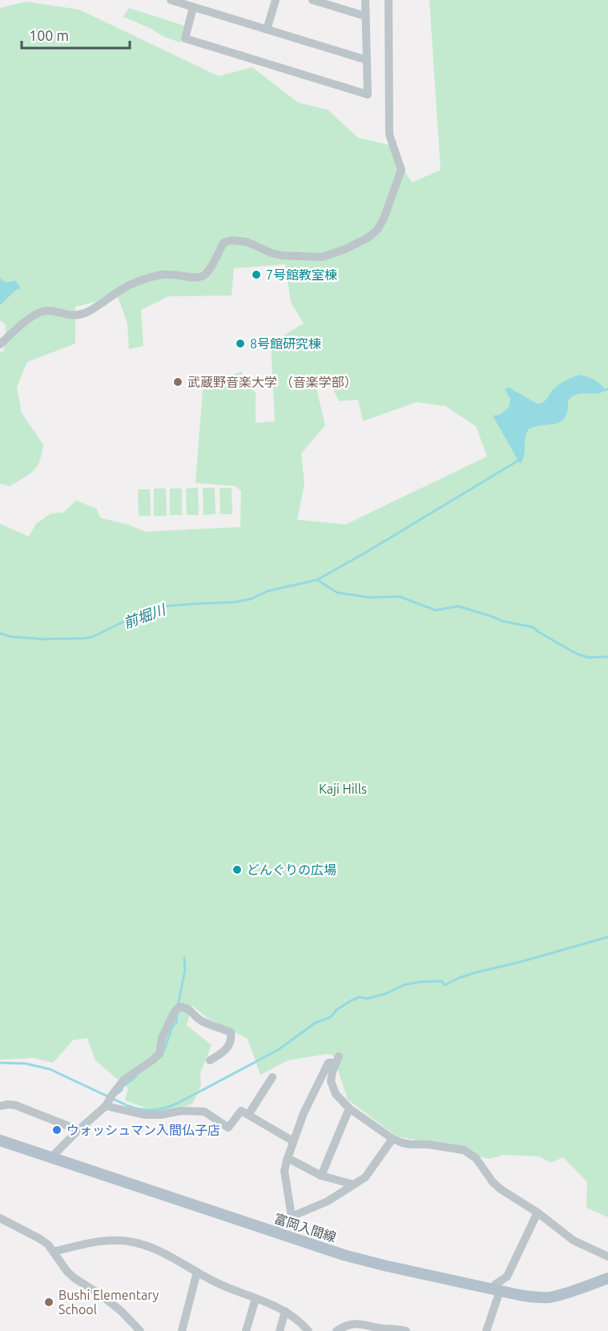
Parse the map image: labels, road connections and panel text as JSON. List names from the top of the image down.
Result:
{
  "streets": {
    "main road": ["富岡入間線"]
  },
  "water": ["前堀川"],
  "parks": ["Kaji Hills"],
  "places": [
    "7号館教室棟",
    "8号館研究棟",
    "武蔵野音楽大学 （音楽学部）",
    "どんぐりの広場",
    "ウォッシュマン入間仏子店",
    "Bushi Elementary School"
  ],
  "scale_bar": "100 m"
}
